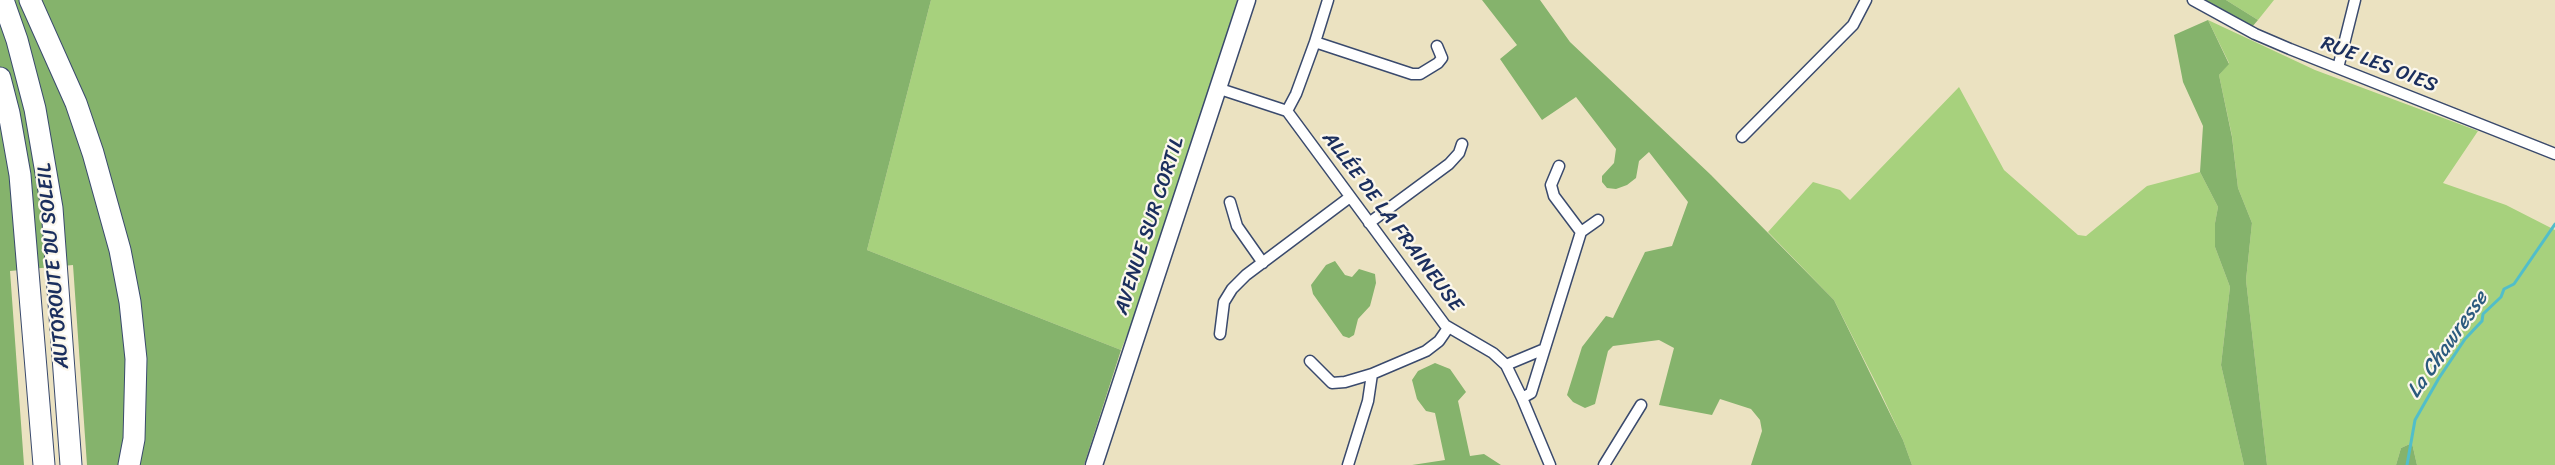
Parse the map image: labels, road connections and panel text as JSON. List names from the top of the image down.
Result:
{
  "streets": {
    "highway": ["AUTOROUTE DU SOLEIL"],
    "main road": ["AVENUE SUR CORTIL"],
    "street": ["RUE LES OIES", "ALLÉE DE LA FRAINEUSE"]
  },
  "water": ["La Chawresse"]
}
